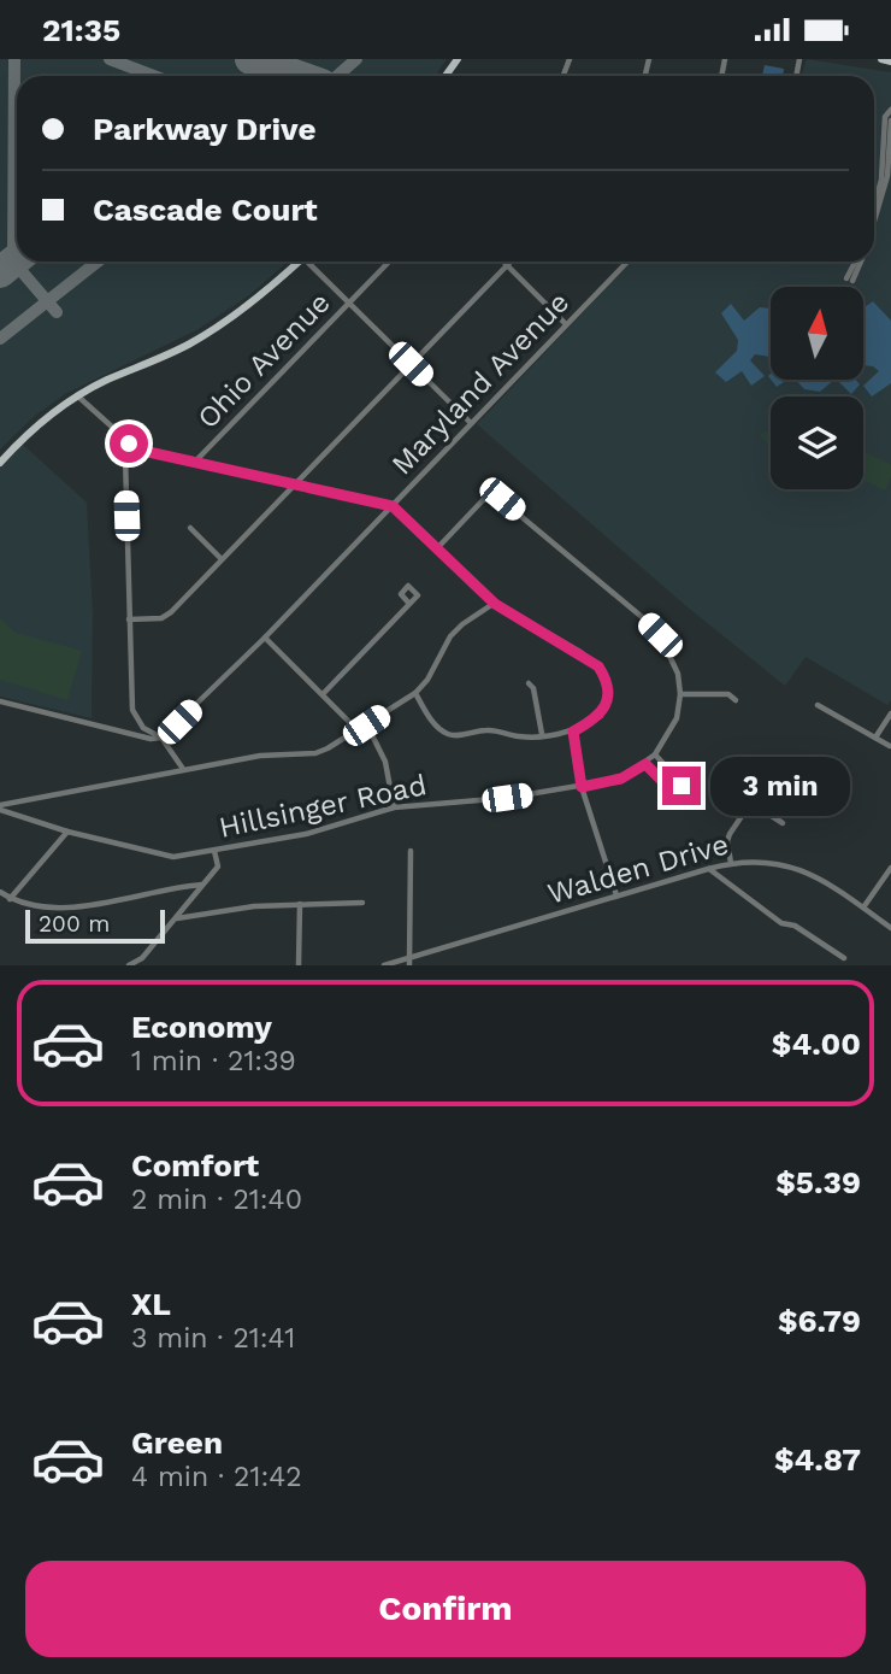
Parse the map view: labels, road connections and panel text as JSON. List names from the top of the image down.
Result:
{
  "streets": {
    "street": [
      "Ohio Avenue",
      "Maryland Avenue",
      "Hillsinger Road",
      "Walden Drive"
    ]
  },
  "scale_bar": "200 m",
  "north": "top",
  "page": {
    "status": "21:35",
    "banner": ["Parkway Drive", "Cascade Court"],
    "bubble": "3 min",
    "scale": "200 m",
    "list": [
      {
        "name": "Economy",
        "note": "1 min · 21:39",
        "value": "$4.00"
      },
      {
        "name": "Comfort",
        "note": "2 min · 21:40",
        "value": "$5.39"
      },
      {
        "name": "XL",
        "note": "3 min · 21:41",
        "value": "$6.79"
      },
      {
        "name": "Green",
        "note": "4 min · 21:42",
        "value": "$4.87"
      }
    ],
    "buttons": "Confirm"
  }
}
